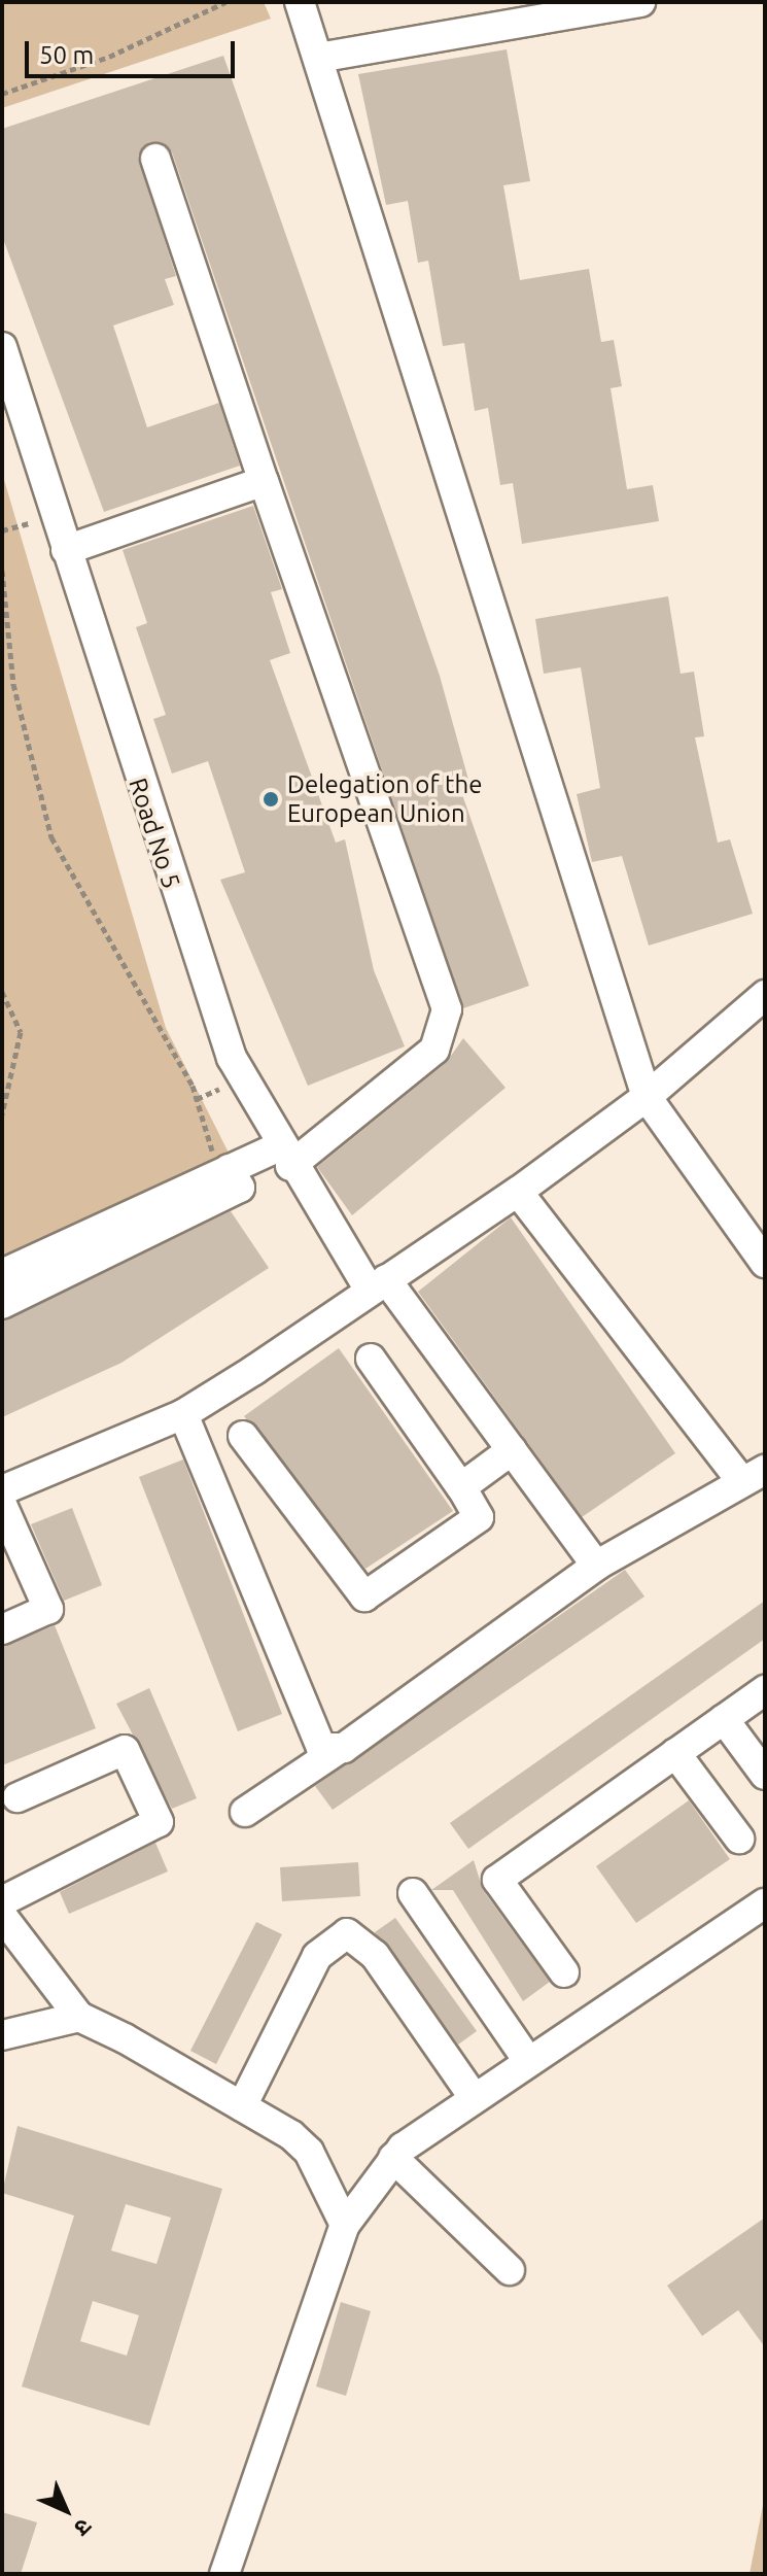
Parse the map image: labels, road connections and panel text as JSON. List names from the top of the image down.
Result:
{
  "streets": {
    "street": ["Road No 5"]
  },
  "places": ["Delegation of the European Union"],
  "scale_bar": "50 m",
  "north": "bottom right"
}
